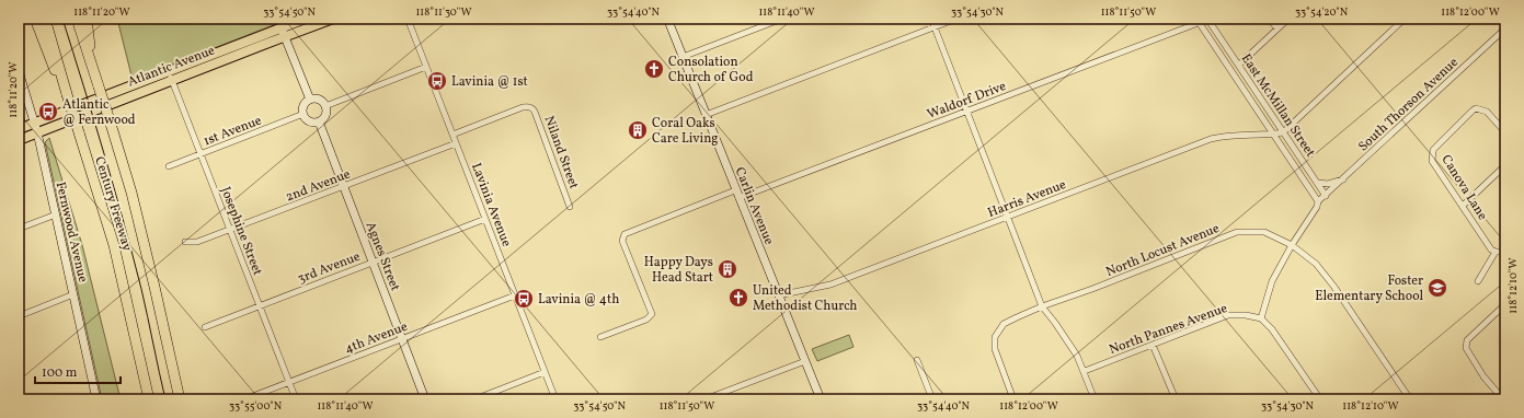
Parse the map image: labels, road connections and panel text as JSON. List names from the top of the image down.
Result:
{
  "streets": {
    "highway": ["Century Freeway"],
    "main road": ["Atlantic Avenue"],
    "street": [
      "Waldorf Drive",
      "South Thorson Avenue",
      "East McMillan Street",
      "1st Avenue",
      "Niland Street",
      "2nd Avenue",
      "Canova Lane",
      "Harris Avenue",
      "Lavinia Avenue",
      "Carlin Avenue",
      "Josephine Street",
      "Fernwood Avenue",
      "North Locust Avenue",
      "Agnes Street",
      "3rd Avenue",
      "North Pannes Avenue",
      "4th Avenue"
    ]
  },
  "crossings": [
    ["Atlantic Avenue", "Josephine Street"],
    ["Atlantic Avenue", "Fernwood Avenue"],
    ["Waldorf Drive", "East McMillan Street"],
    ["Waldorf Drive", "Carlin Avenue"],
    ["South Thorson Avenue", "East McMillan Street"],
    ["East McMillan Street", "Harris Avenue"],
    ["1st Avenue", "Josephine Street"],
    ["1st Avenue", "Agnes Street"],
    ["Niland Street", "Lavinia Avenue"],
    ["2nd Avenue", "Lavinia Avenue"],
    ["2nd Avenue", "Josephine Street"],
    ["2nd Avenue", "Agnes Street"],
    ["Harris Avenue", "Carlin Avenue"],
    ["Lavinia Avenue", "3rd Avenue"],
    ["Lavinia Avenue", "4th Avenue"],
    ["Josephine Street", "3rd Avenue"],
    ["Josephine Street", "4th Avenue"],
    ["Agnes Street", "3rd Avenue"],
    ["Agnes Street", "4th Avenue"]
  ],
  "places": {
    "church": ["Consolation Church of God", "United Methodist Church"],
    "bus stop": ["Lavinia @ 1st", "Atlantic @ Fernwood", "Lavinia @ 4th"],
    "building": ["Coral Oaks Care Living", "Happy Days Head Start"],
    "school or university": ["Foster Elementary School"]
  },
  "scale_bar": "100 m",
  "coordinates": [
    "118°11'20\"W",
    "33°54'50\"N",
    "118°11'30\"W",
    "33°54'40\"N",
    "118°11'40\"W",
    "33°54'30\"N",
    "118°11'50\"W",
    "33°54'20\"N",
    "118°12'00\"W",
    "118°12'10\"W",
    "33°55'00\"N"
  ]
}
